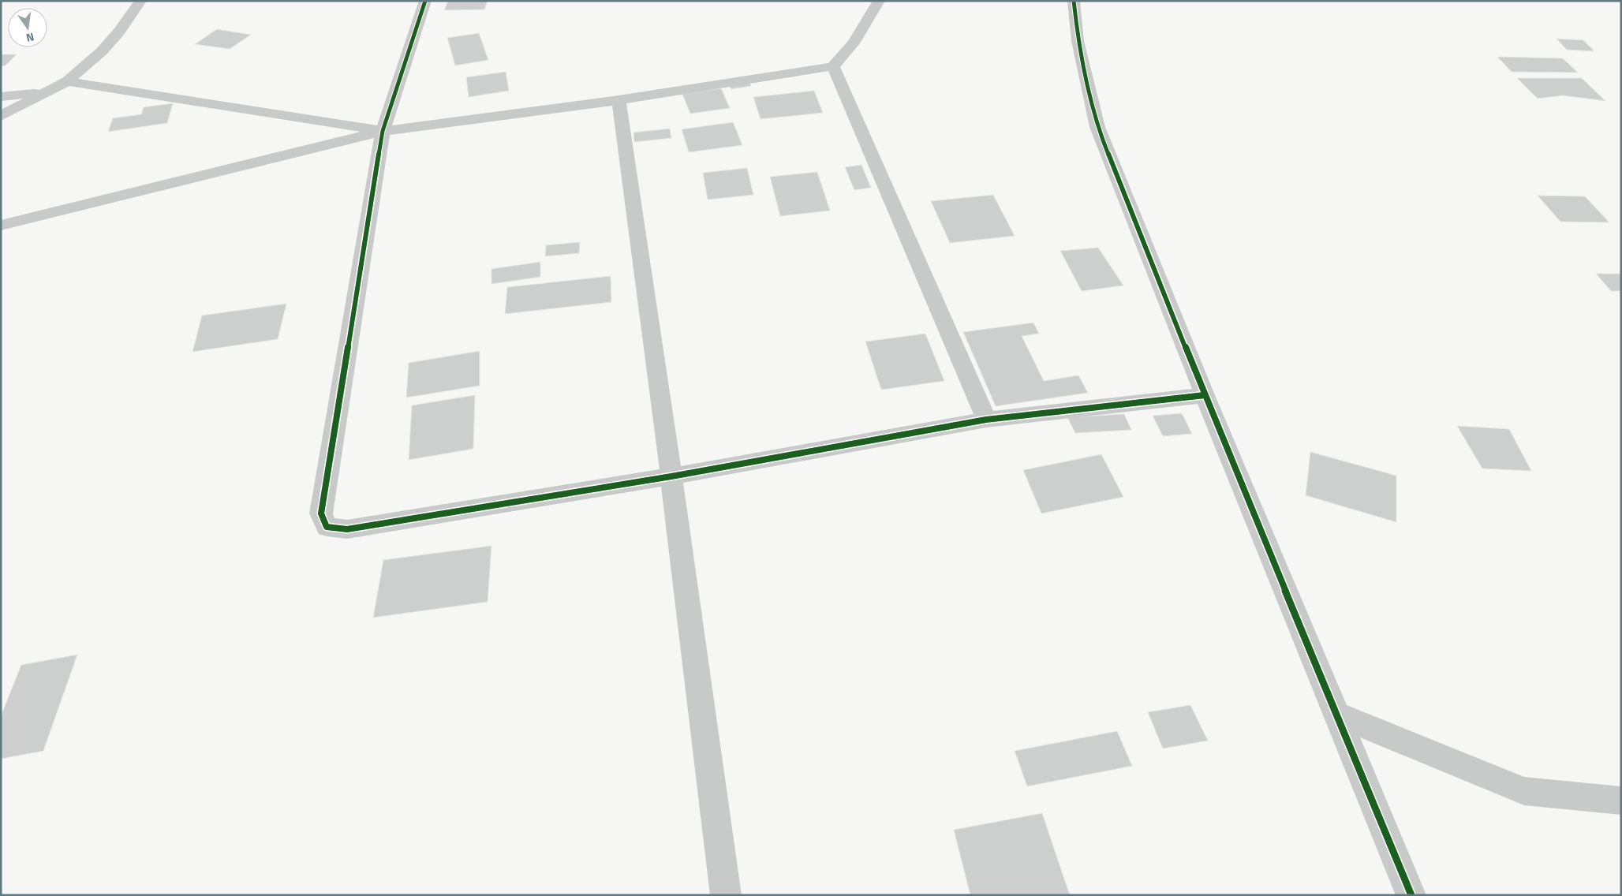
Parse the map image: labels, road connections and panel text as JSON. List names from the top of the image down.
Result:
{
  "north": "bottom"
}
